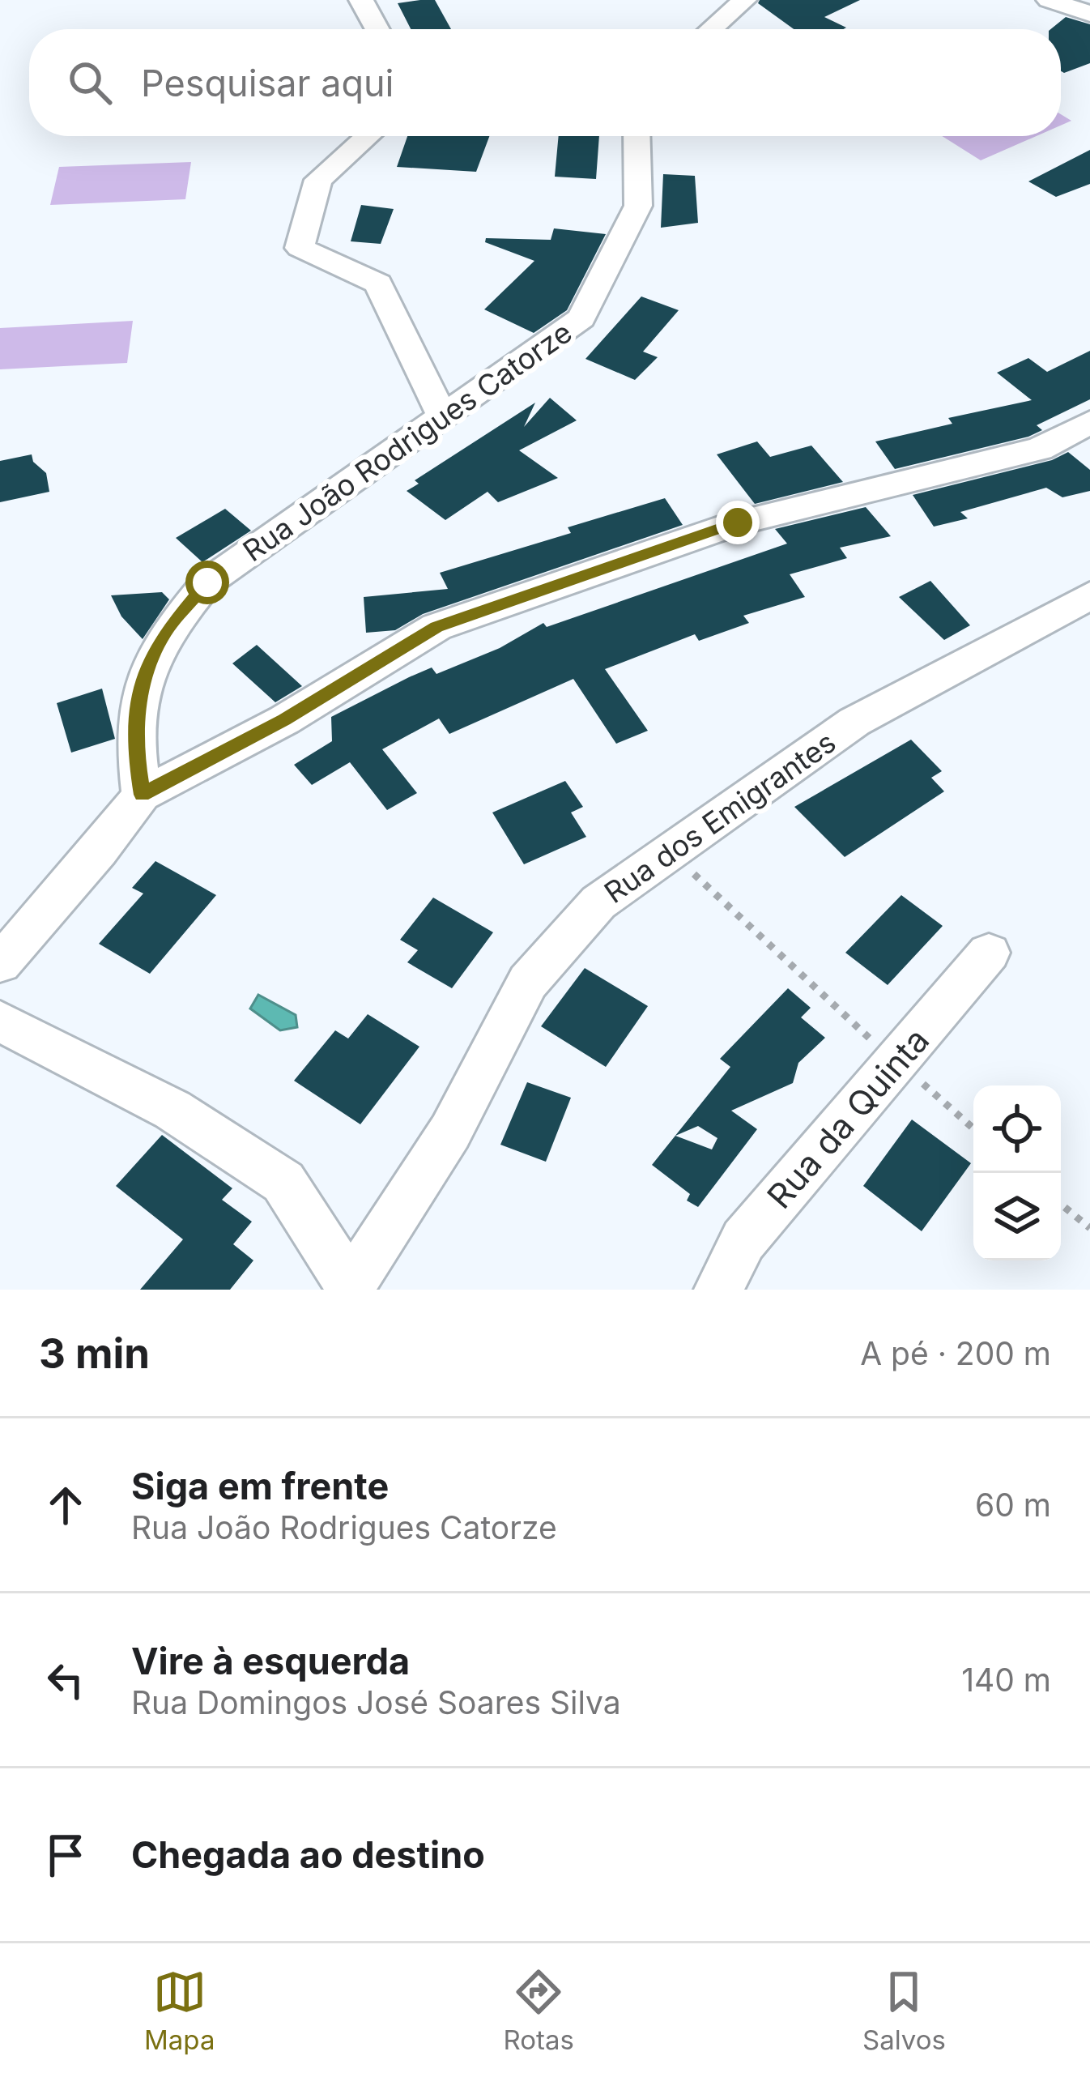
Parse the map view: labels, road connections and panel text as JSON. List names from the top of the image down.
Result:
{
  "streets": {
    "street": ["Rua João Rodrigues Catorze", "Rua dos Emigrantes", "Rua da Quinta"]
  },
  "page": {
    "search": "Pesquisar aqui",
    "heading": ["3 min", "A pé · 200 m"],
    "list": [
      ["Siga em frente", "Rua João Rodrigues Catorze", "60 m"],
      ["Vire à esquerda", "Rua Domingos José Soares Silva", "140 m"],
      "Chegada ao destino"
    ],
    "nav": ["Mapa", "Rotas", "Salvos"]
  }
}
